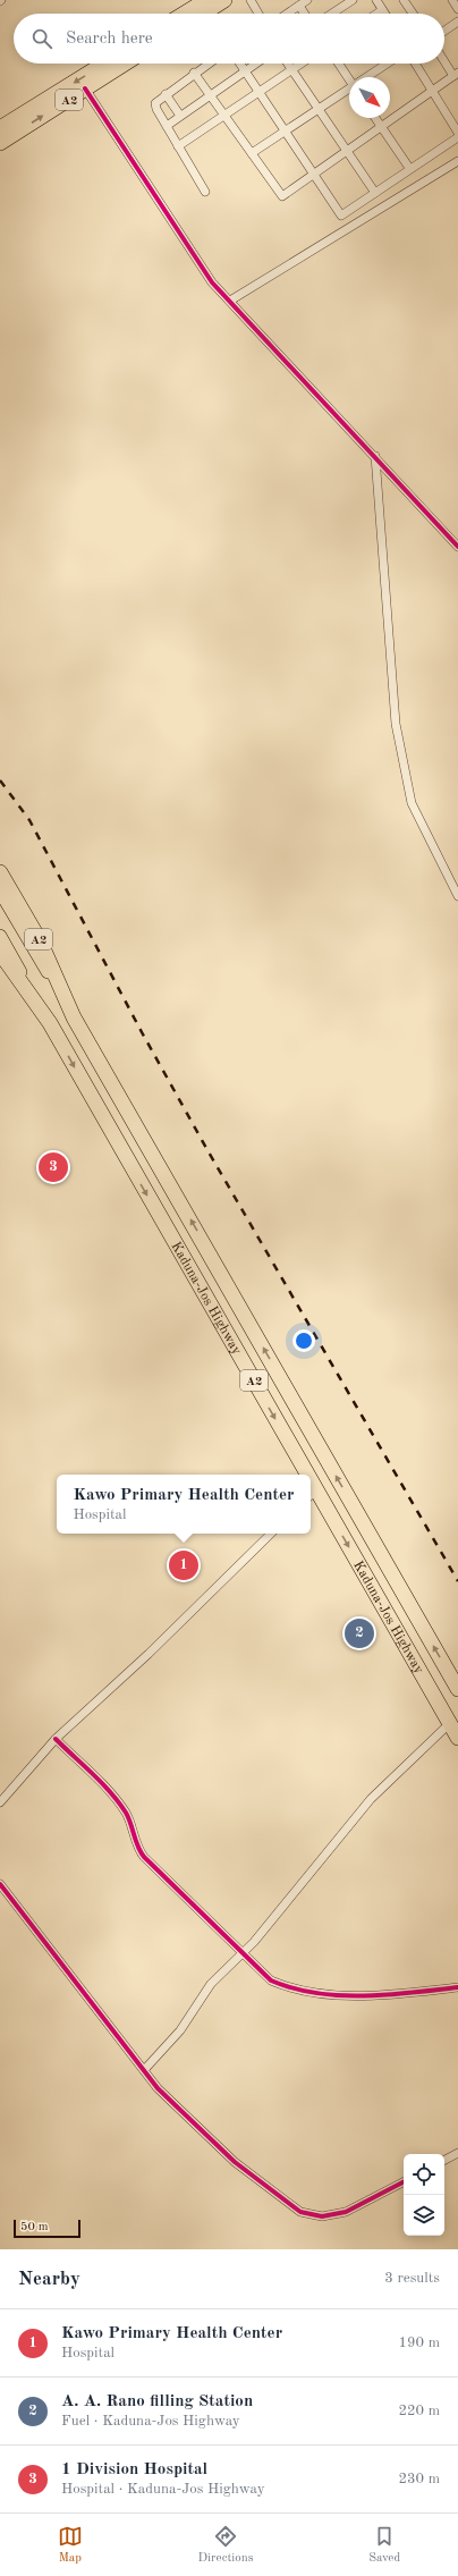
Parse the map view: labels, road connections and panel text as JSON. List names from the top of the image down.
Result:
{
  "streets": {
    "highway": ["A2", "Kaduna-Jos Highway"]
  },
  "crossings": [
    ["A2", "Kaduna-Jos Highway"]
  ],
  "scale_bar": "50 m",
  "north": "bottom right",
  "page": {
    "search": "Search here",
    "pins": ["3", "1", "2"],
    "popup": ["Kawo Primary Health Center", "Hospital"],
    "scale": "50 m",
    "heading": ["Nearby", "3 results"],
    "list": [
      {
        "mark": "1",
        "name": "Kawo Primary Health Center",
        "note": "Hospital",
        "value": "190 m"
      },
      {
        "mark": "2",
        "name": "A. A. Rano filling Station",
        "note": "Fuel · Kaduna-Jos Highway",
        "value": "220 m"
      },
      {
        "mark": "3",
        "name": "1 Division Hospital",
        "note": "Hospital · Kaduna-Jos Highway",
        "value": "230 m"
      }
    ],
    "nav": ["Map", "Directions", "Saved"]
  }
}
